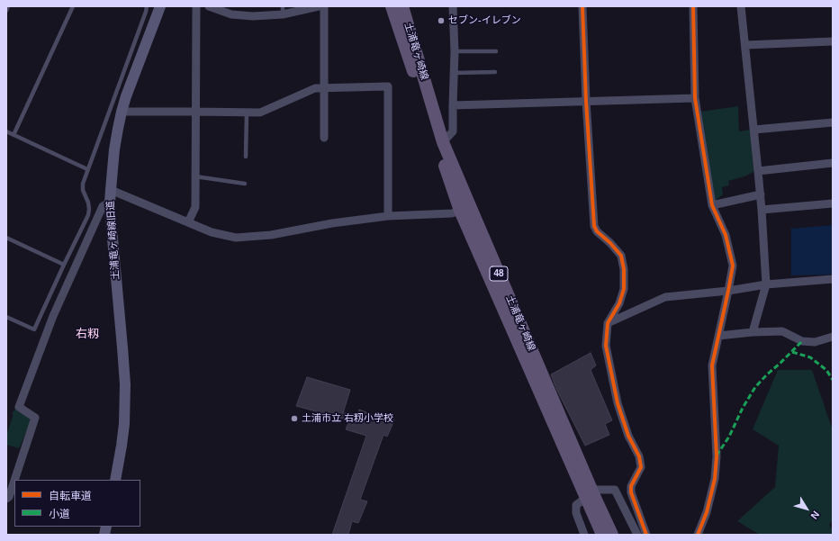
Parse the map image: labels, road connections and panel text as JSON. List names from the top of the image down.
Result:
{
  "streets": {
    "main road": ["土浦竜ヶ崎線", "48"],
    "street": ["土浦竜ヶ崎線旧道"]
  },
  "districts": ["右籾"],
  "places": ["セブン-イレブン", "土浦市立 右籾小学校"],
  "legend": ["自転車道", "小道"],
  "north": "bottom right"
}
